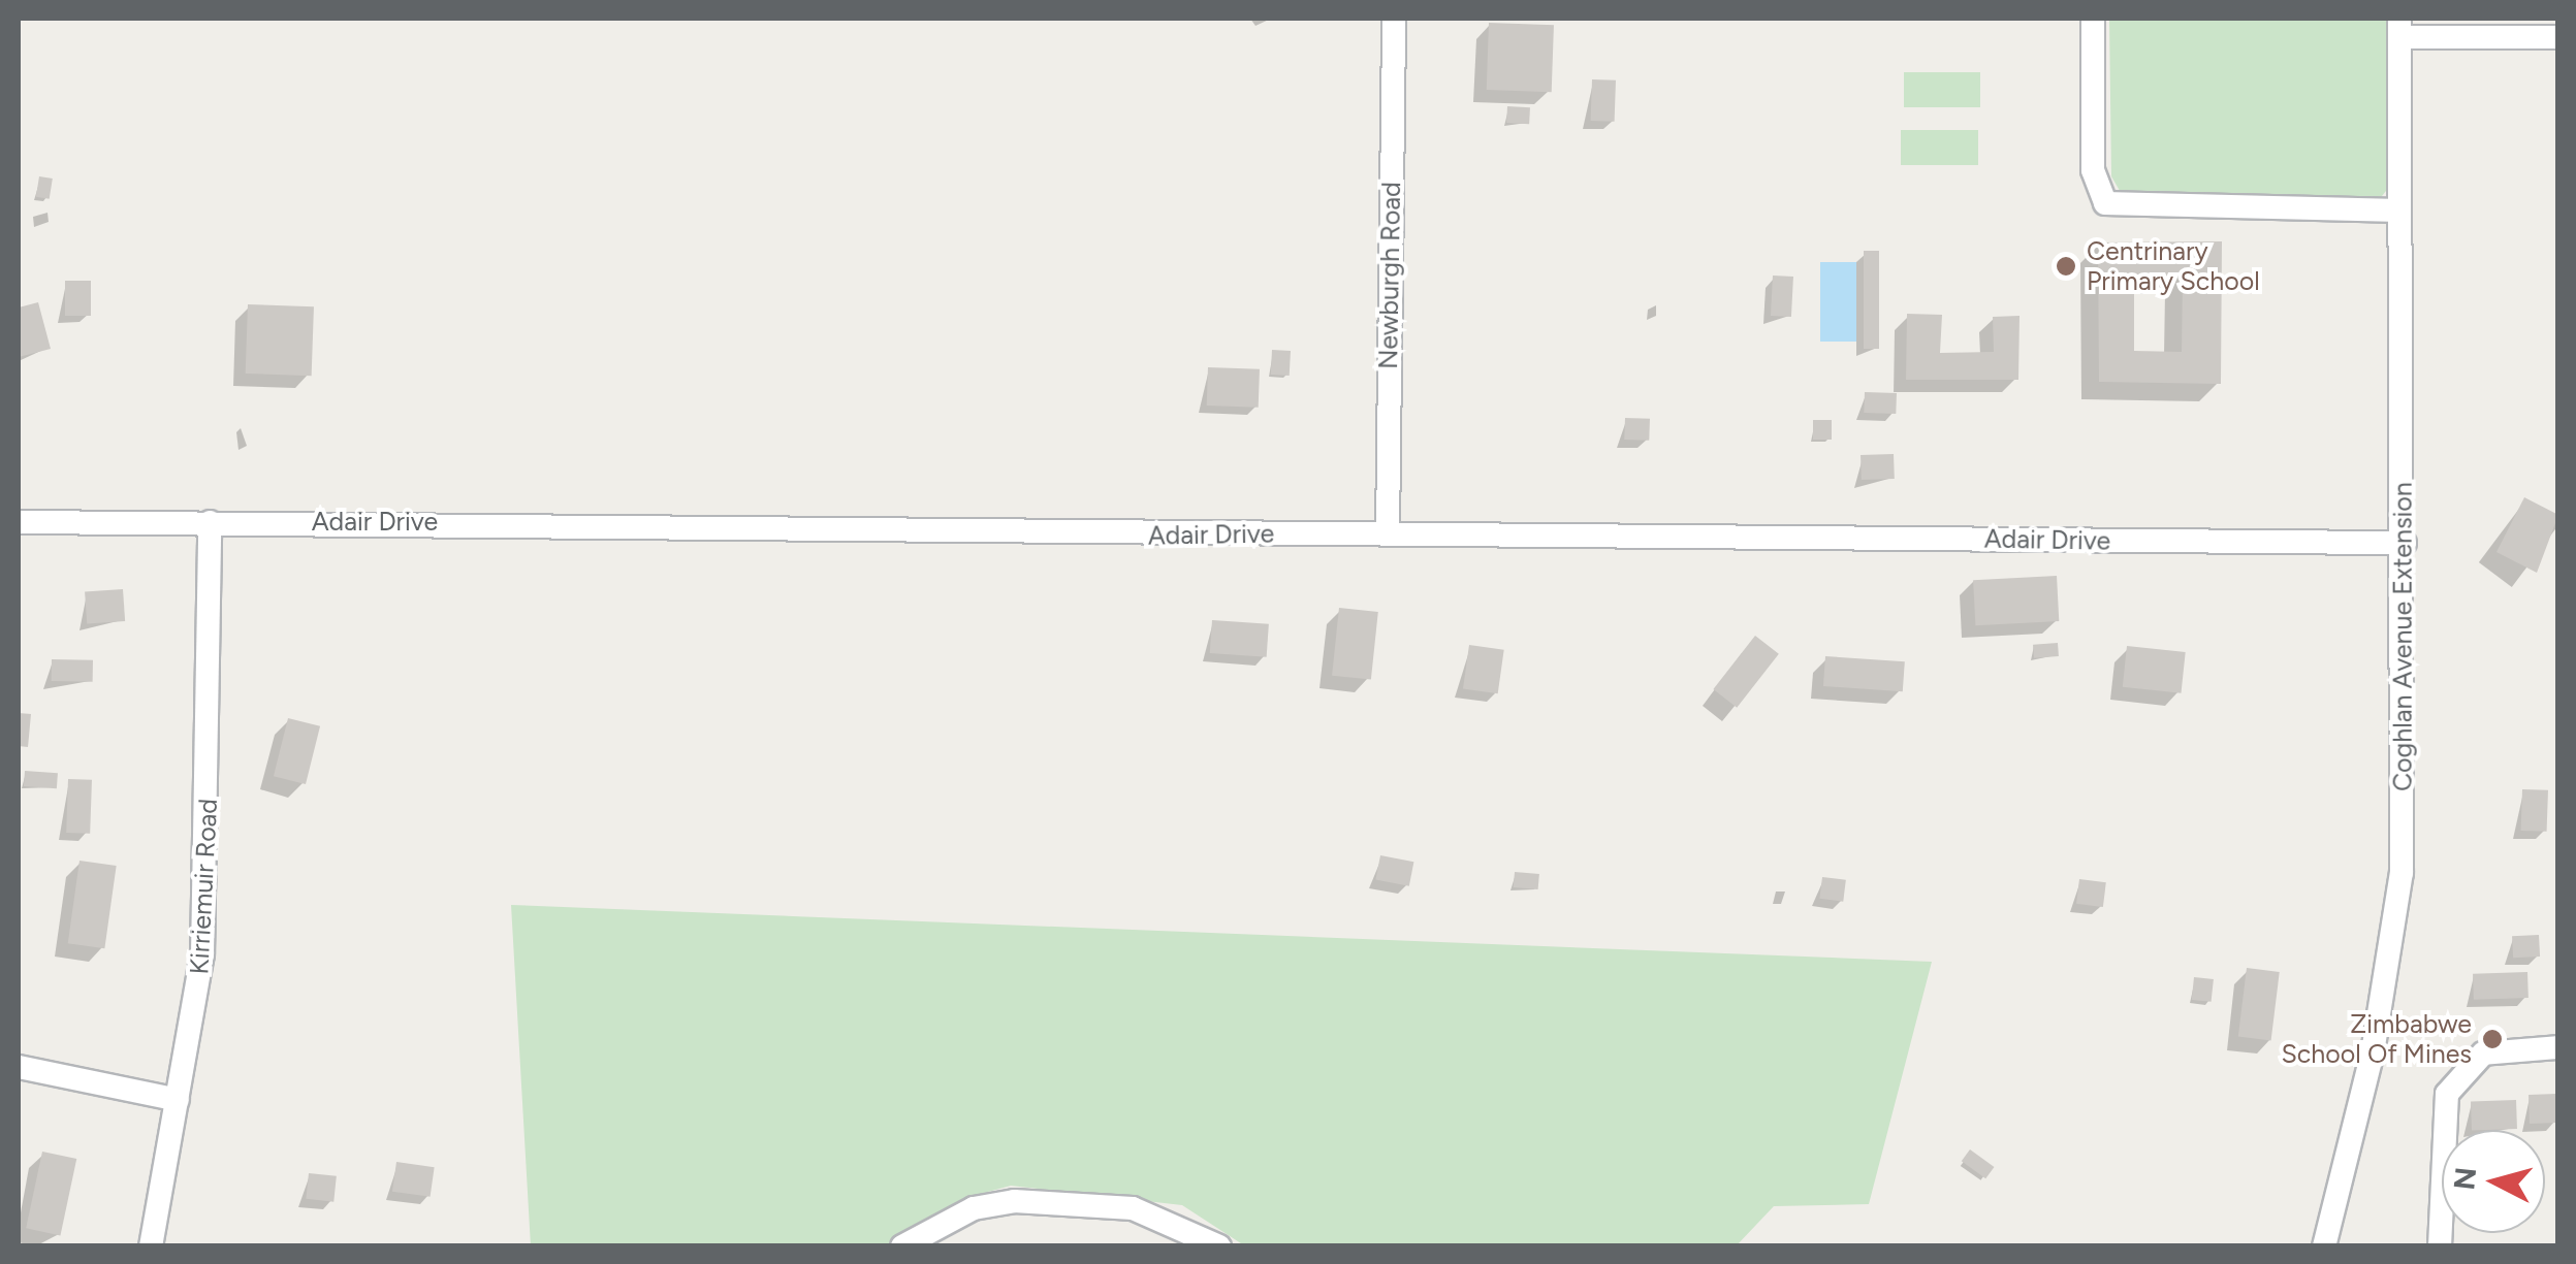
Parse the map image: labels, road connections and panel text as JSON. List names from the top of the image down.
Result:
{
  "streets": {
    "street": [
      "Newburgh Road",
      "Adair Drive",
      "Coghlan Avenue Extension",
      "Kirriemuir Road"
    ]
  },
  "crossings": [
    ["Newburgh Road", "Adair Drive"],
    ["Adair Drive", "Coghlan Avenue Extension"],
    ["Adair Drive", "Kirriemuir Road"]
  ],
  "places": ["Centrinary Primary School", "Zimbabwe School Of Mines"],
  "north": "left"
}
